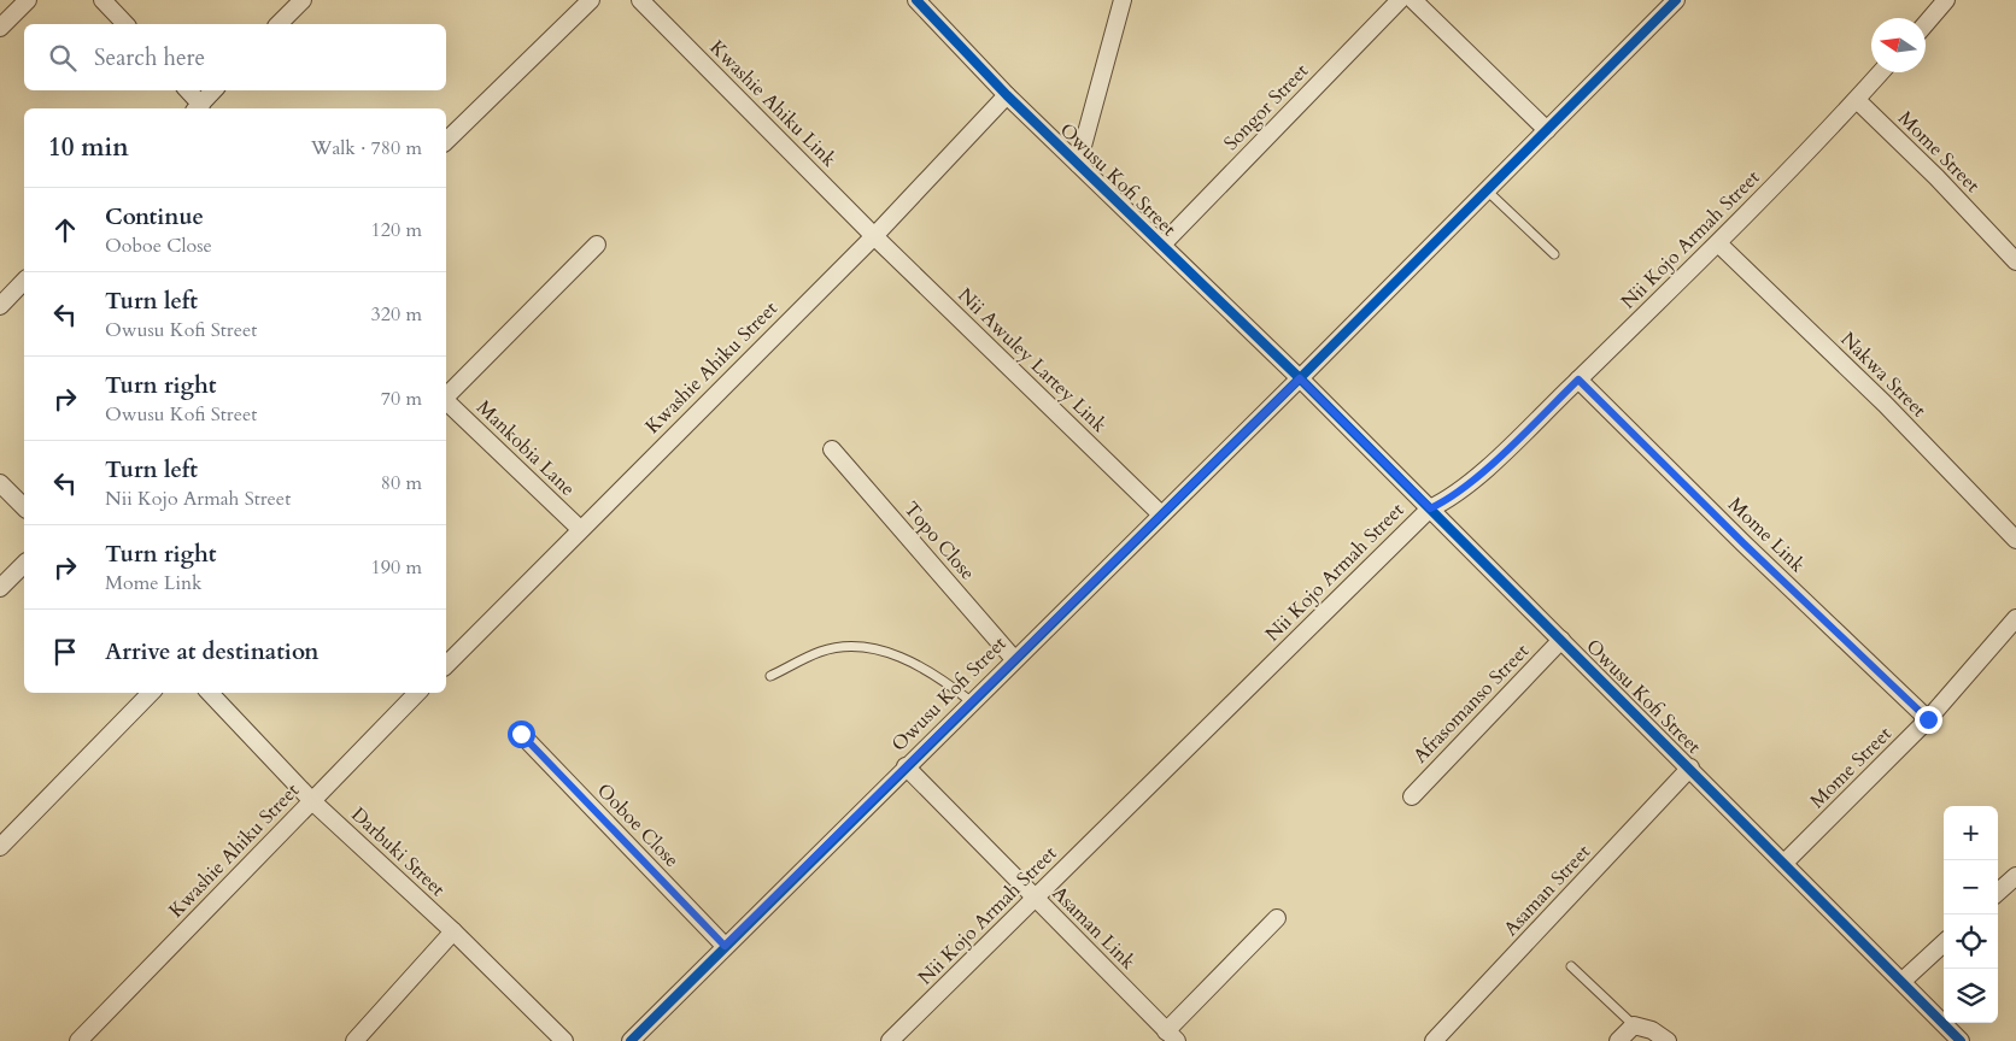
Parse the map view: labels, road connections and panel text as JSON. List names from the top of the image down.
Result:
{
  "streets": {
    "street": [
      "Kwashie Ahiku Link",
      "Songor Street",
      "Mome Street",
      "Owusu Kofi Street",
      "Nii Kojo Armah Street",
      "Nii Awuley Lartey Link",
      "Kwashie Ahiku Street",
      "Nakwa Street",
      "Mankobia Lane",
      "Mome Link",
      "Topo Close",
      "Afrasomanso Street",
      "Ooboe Close",
      "Darbuki Street",
      "Asaman Street",
      "Asaman Link"
    ]
  },
  "crossings": [
    ["Kwashie Ahiku Link", "Nii Awuley Lartey Link"],
    ["Kwashie Ahiku Link", "Kwashie Ahiku Street"],
    ["Songor Street", "Owusu Kofi Street"],
    ["Mome Street", "Owusu Kofi Street"],
    ["Mome Street", "Nii Kojo Armah Street"],
    ["Mome Street", "Mome Link"],
    ["Owusu Kofi Street", "Nii Kojo Armah Street"],
    ["Owusu Kofi Street", "Nii Awuley Lartey Link"],
    ["Owusu Kofi Street", "Kwashie Ahiku Street"],
    ["Owusu Kofi Street", "Topo Close"],
    ["Owusu Kofi Street", "Afrasomanso Street"],
    ["Owusu Kofi Street", "Ooboe Close"],
    ["Owusu Kofi Street", "Asaman Street"],
    ["Owusu Kofi Street", "Asaman Link"],
    ["Nii Kojo Armah Street", "Nakwa Street"],
    ["Nii Kojo Armah Street", "Mome Link"],
    ["Nii Kojo Armah Street", "Asaman Link"],
    ["Nii Awuley Lartey Link", "Kwashie Ahiku Street"],
    ["Kwashie Ahiku Street", "Mankobia Lane"],
    ["Kwashie Ahiku Street", "Darbuki Street"]
  ],
  "north": "left",
  "page": {
    "search": "Search here",
    "heading": ["10 min", "Walk · 780 m"],
    "list": [
      ["Continue", "Ooboe Close", "120 m"],
      ["Turn left", "Owusu Kofi Street", "320 m"],
      ["Turn right", "Owusu Kofi Street", "70 m"],
      ["Turn left", "Nii Kojo Armah Street", "80 m"],
      ["Turn right", "Mome Link", "190 m"],
      "Arrive at destination"
    ],
    "map_buttons": ["+", "−"]
  }
}
